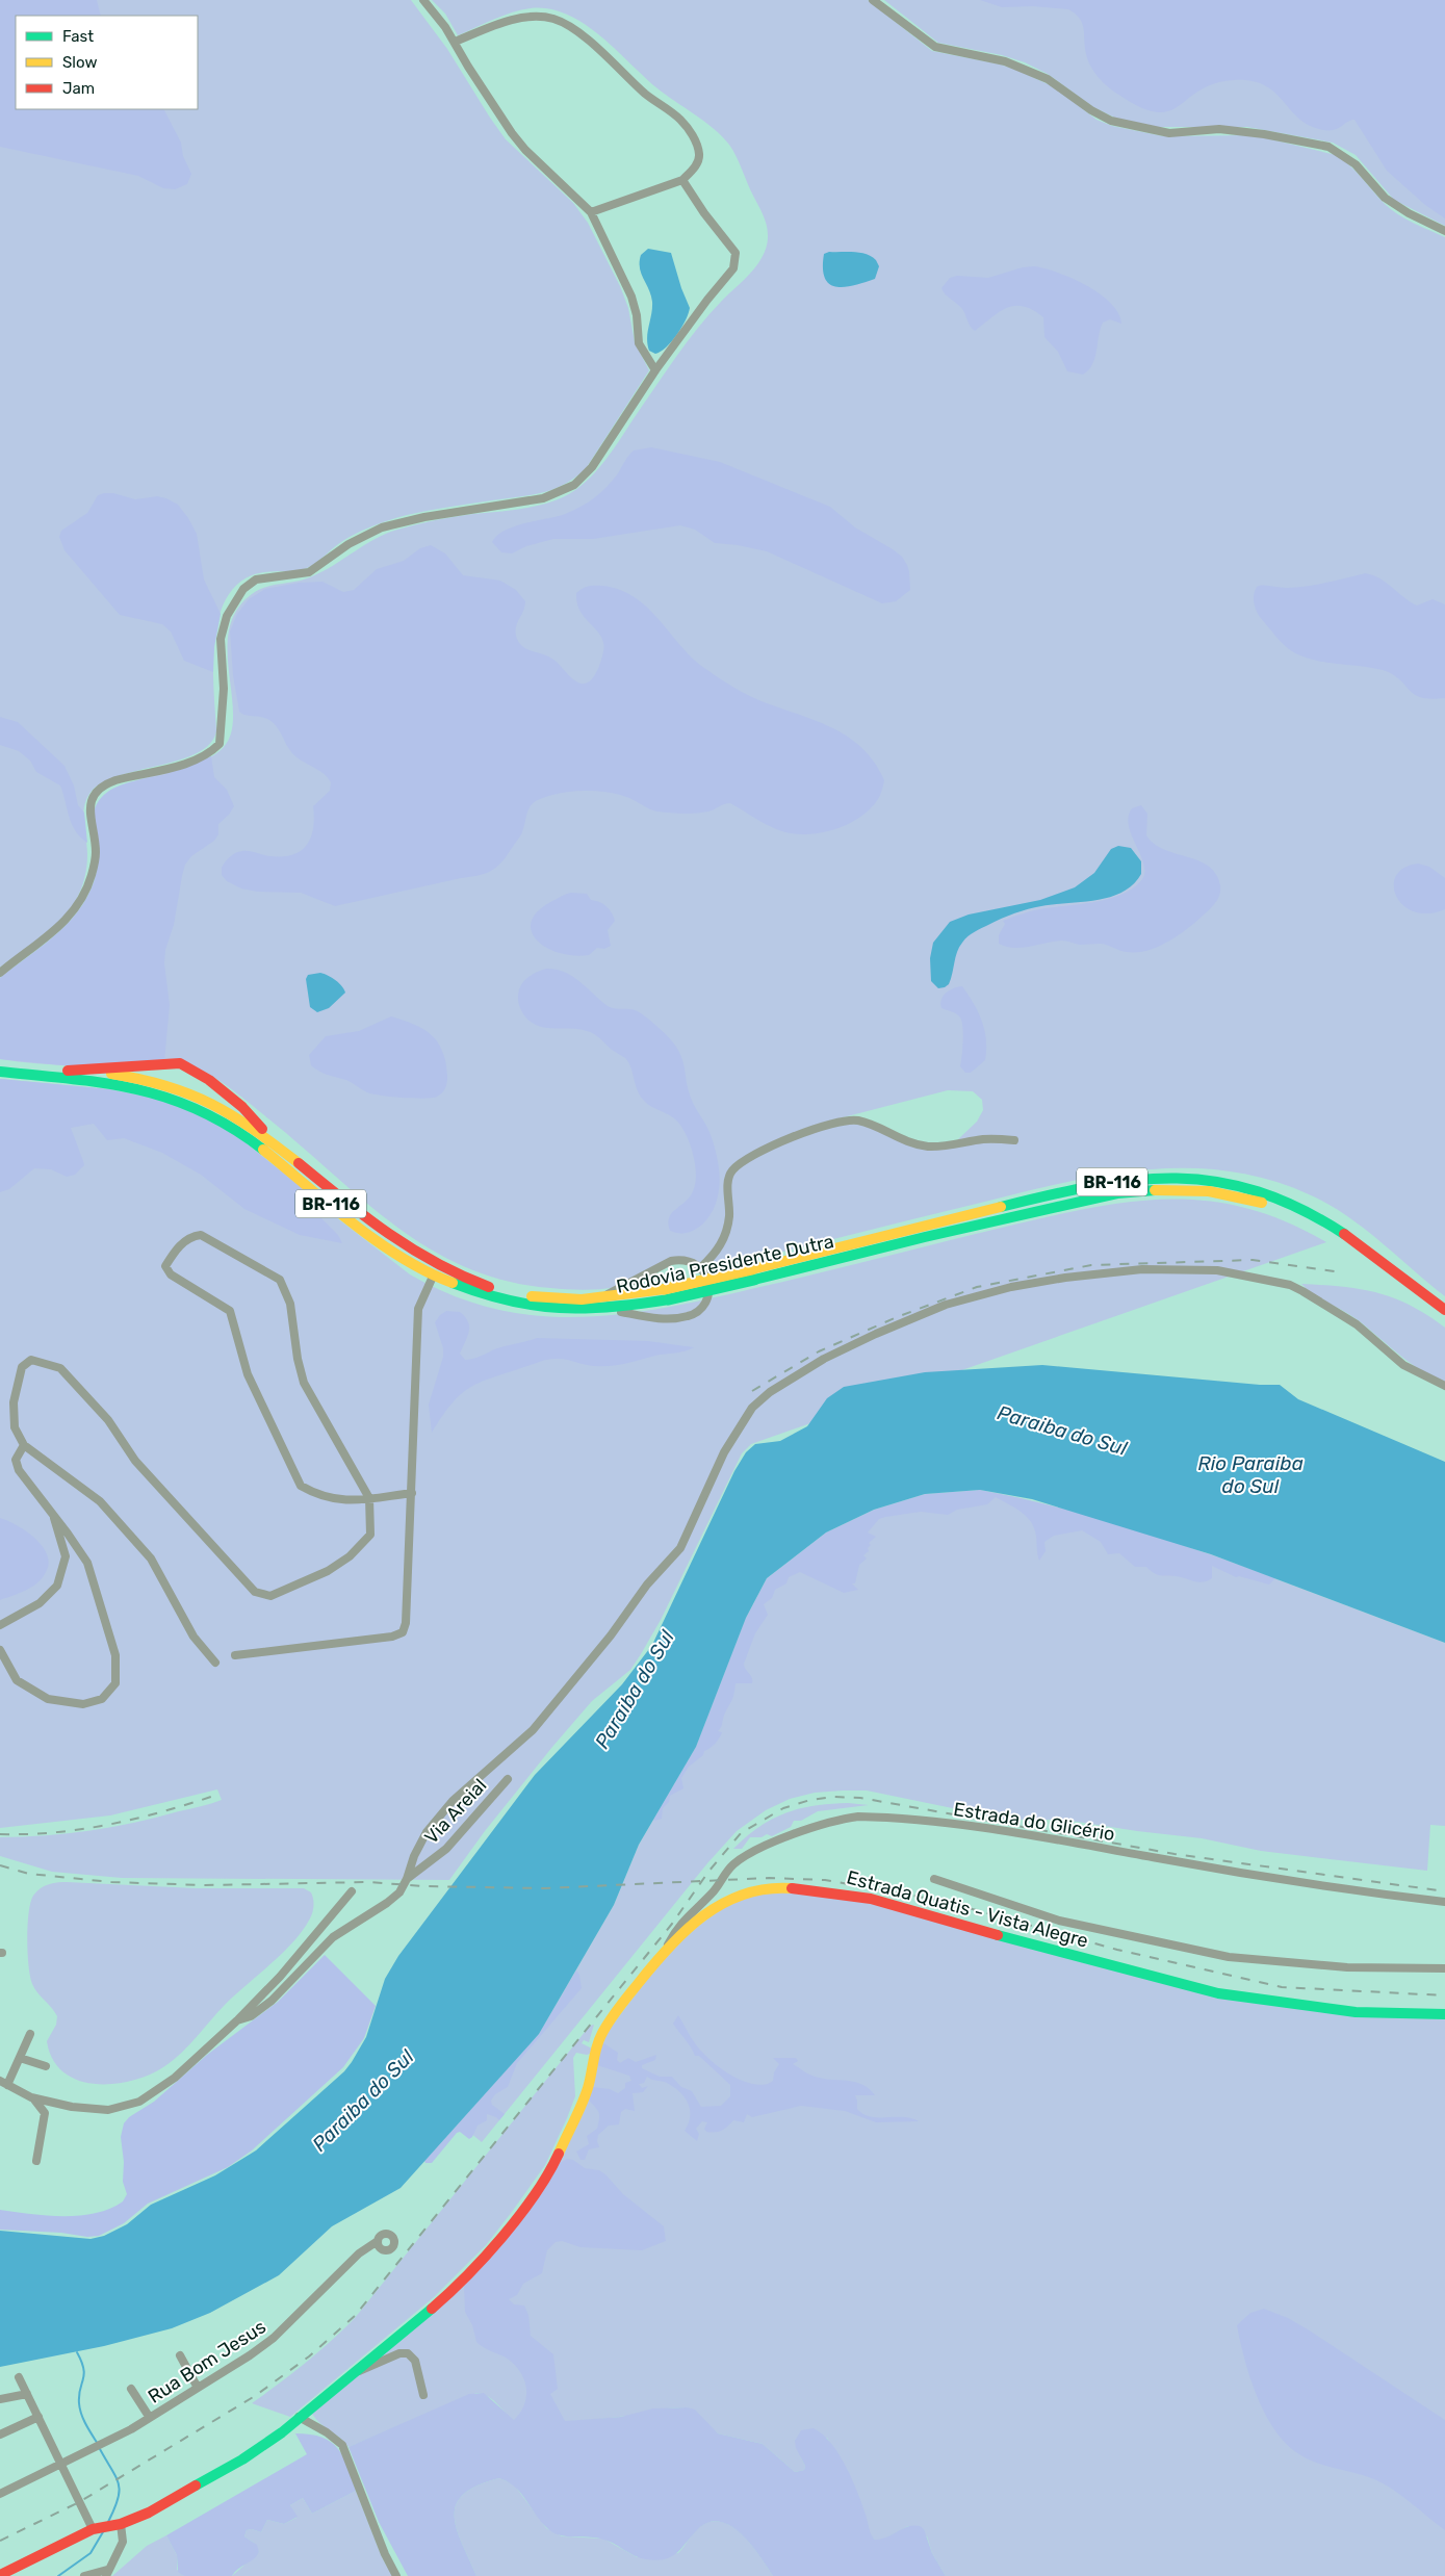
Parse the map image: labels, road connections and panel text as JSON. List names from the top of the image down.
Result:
{
  "streets": {
    "main road": ["BR-116", "Rodovia Presidente Dutra", "Estrada Quatis - Vista Alegre"],
    "street": ["Via Areial", "Estrada do Glicério", "Rua Bom Jesus"]
  },
  "crossings": [
    ["Estrada do Glicério", "Estrada Quatis - Vista Alegre"]
  ],
  "water": ["Paraiba do Sul", "Rio Paraiba do Sul"],
  "legend": ["Fast", "Slow", "Jam"]
}
